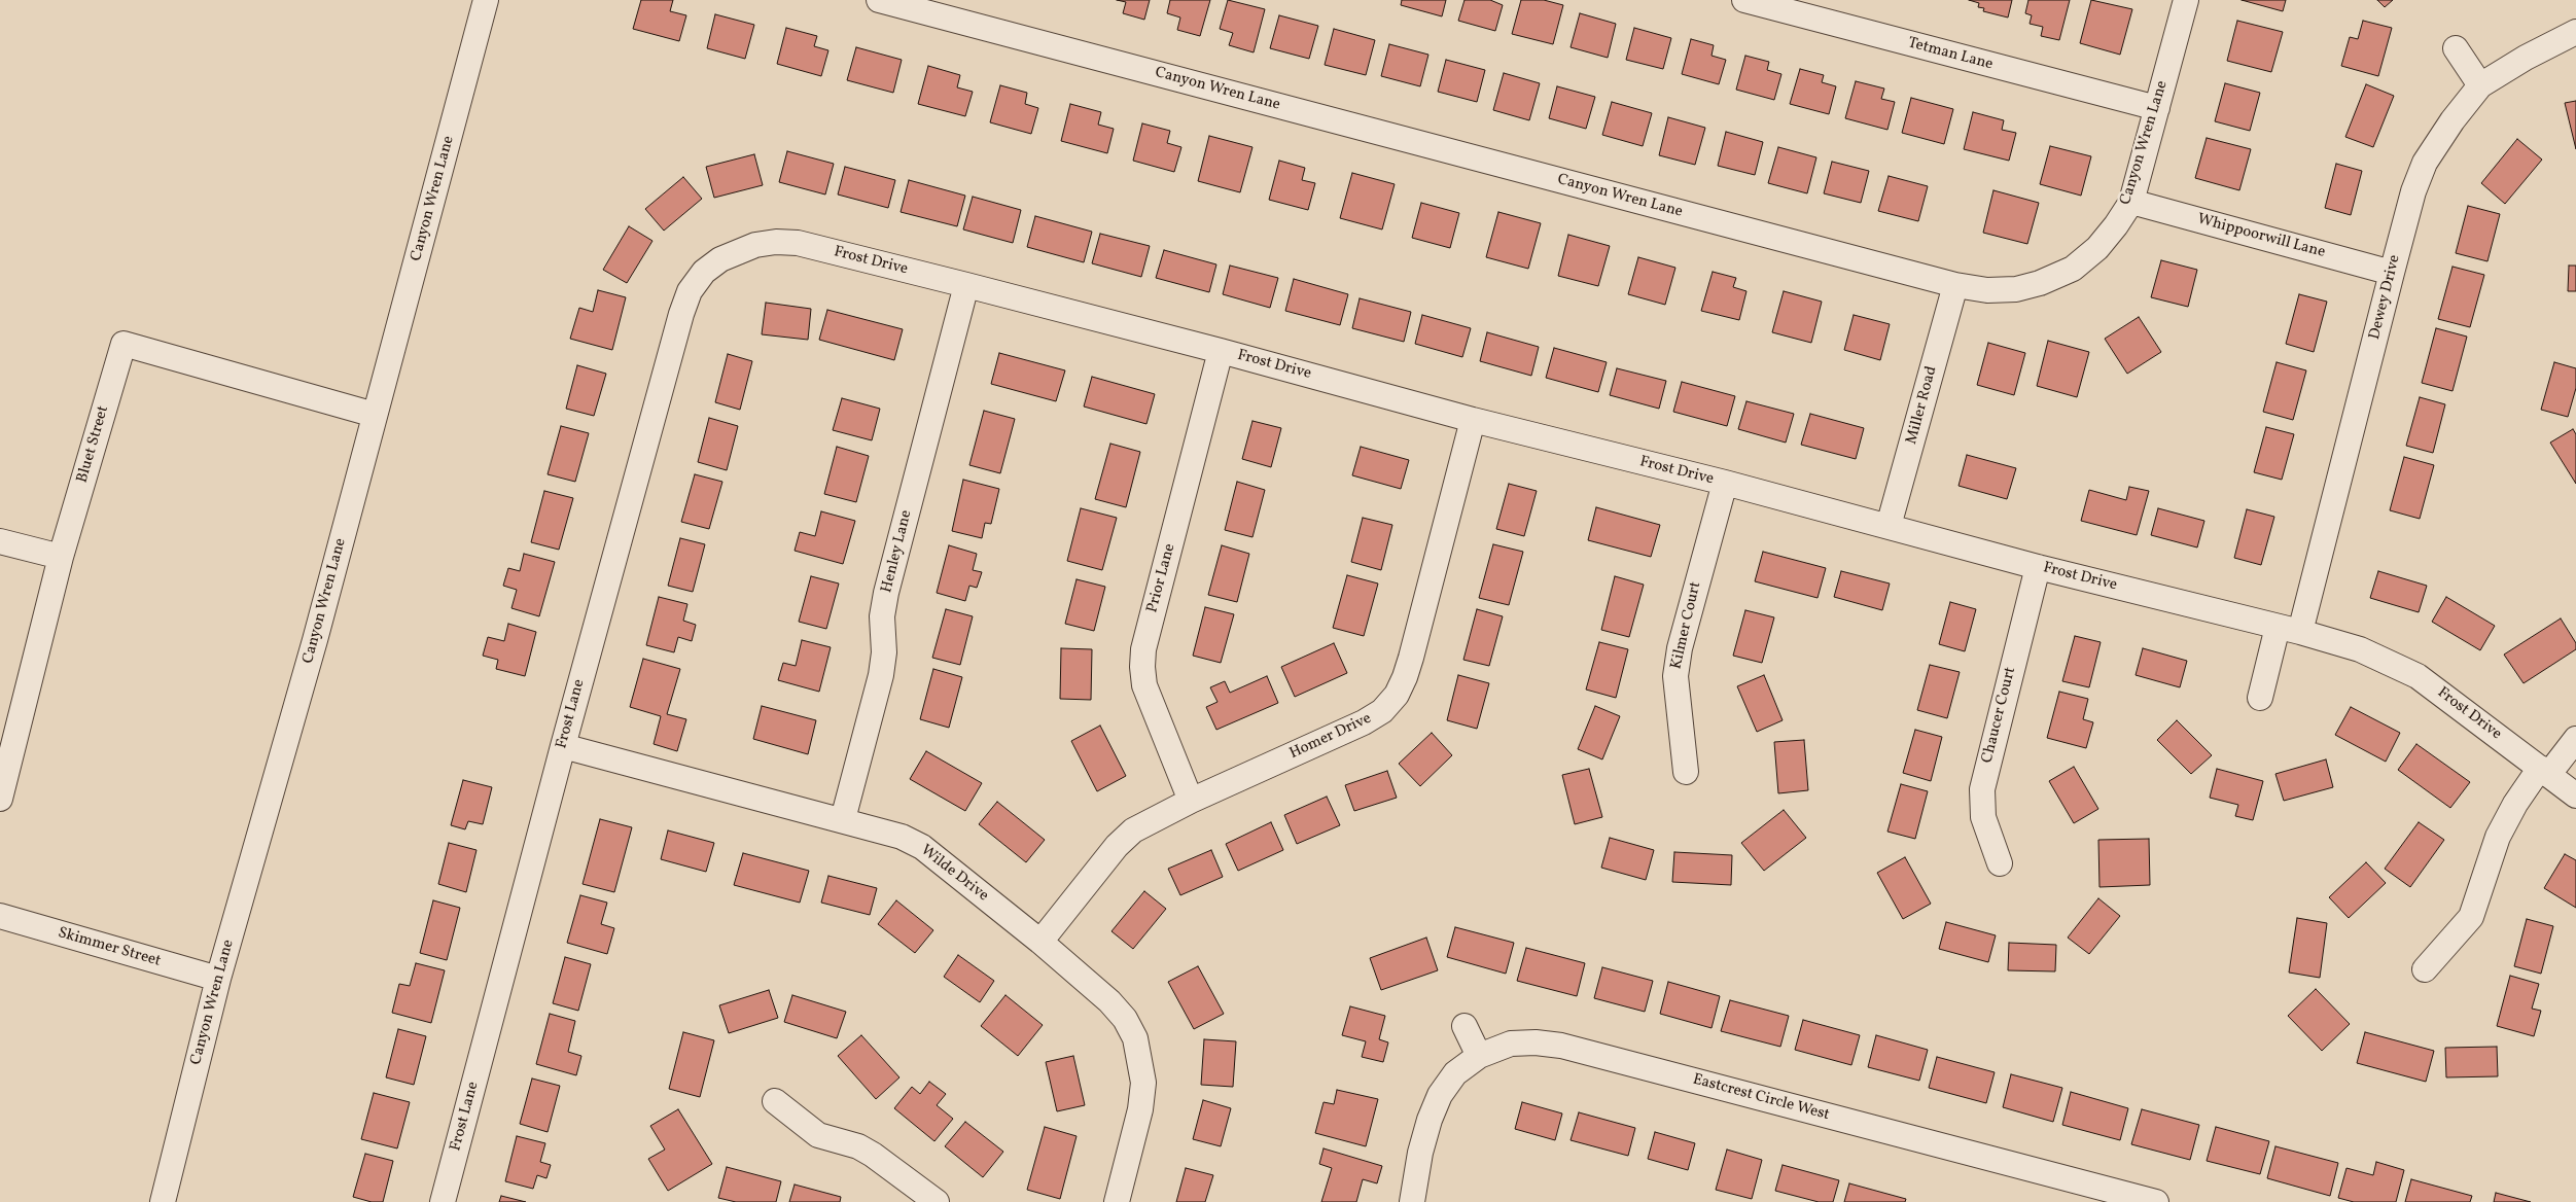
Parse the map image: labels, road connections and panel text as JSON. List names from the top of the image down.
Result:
{
  "streets": {
    "street": [
      "Tetman Lane",
      "Canyon Wren Lane",
      "Whippoorwill Lane",
      "Frost Drive",
      "Dewey Drive",
      "Miller Road",
      "Bluet Street",
      "Henley Lane",
      "Prior Lane",
      "Kilmer Court",
      "Frost Lane",
      "Chaucer Court",
      "Homer Drive",
      "Wilde Drive",
      "Skimmer Street",
      "Eastcrest Circle West"
    ]
  },
  "crossings": [
    ["Tetman Lane", "Canyon Wren Lane"],
    ["Canyon Wren Lane", "Whippoorwill Lane"],
    ["Canyon Wren Lane", "Miller Road"],
    ["Canyon Wren Lane", "Bluet Street"],
    ["Canyon Wren Lane", "Skimmer Street"],
    ["Whippoorwill Lane", "Dewey Drive"],
    ["Frost Drive", "Dewey Drive"],
    ["Frost Drive", "Miller Road"],
    ["Frost Drive", "Henley Lane"],
    ["Frost Drive", "Prior Lane"],
    ["Frost Drive", "Kilmer Court"],
    ["Frost Drive", "Frost Lane"],
    ["Frost Drive", "Chaucer Court"],
    ["Frost Drive", "Homer Drive"],
    ["Henley Lane", "Wilde Drive"],
    ["Prior Lane", "Homer Drive"],
    ["Frost Lane", "Wilde Drive"],
    ["Homer Drive", "Wilde Drive"]
  ]
}
